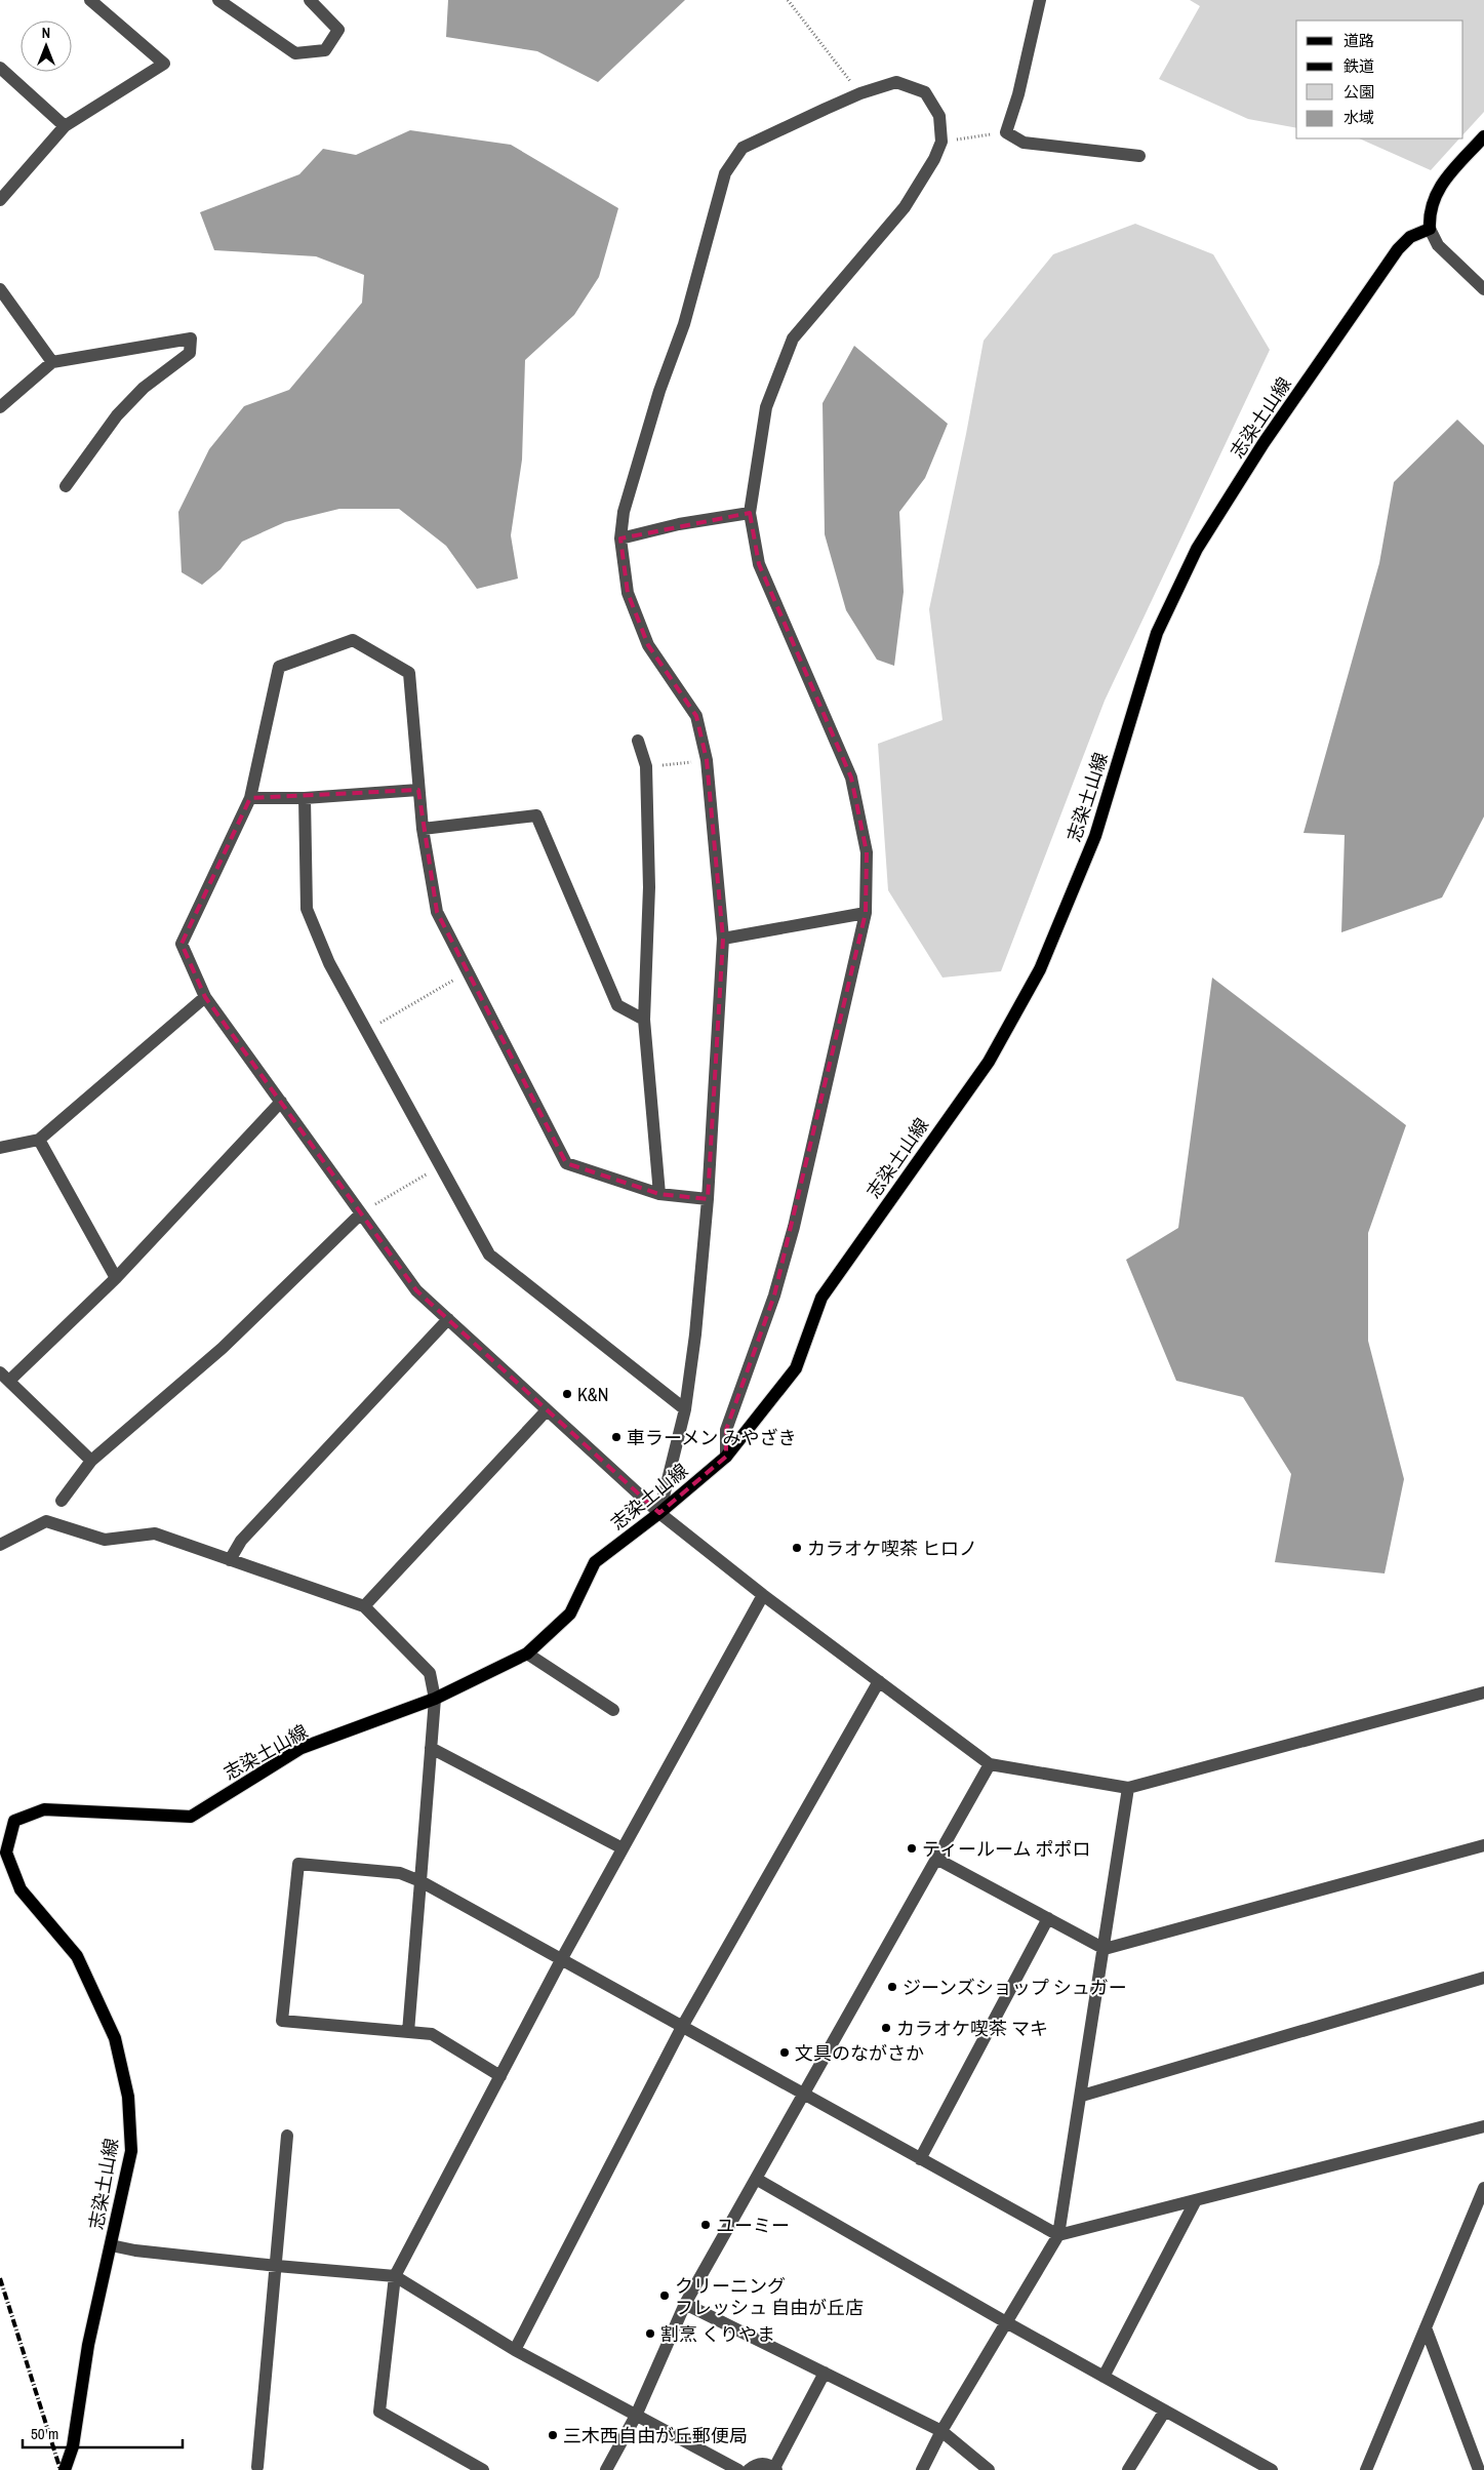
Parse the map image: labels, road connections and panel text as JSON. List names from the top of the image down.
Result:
{
  "streets": {
    "main road": ["志染土山線"]
  },
  "places": [
    "K&N",
    "車ラーメン みやざき",
    "カラオケ喫茶 ヒロノ",
    "ティールーム ポポロ",
    "ジーンズショップ シュガー",
    "カラオケ喫茶 マキ",
    "文具のながさか",
    "ユーミー",
    "クリーニング フレッシュ 自由が丘店",
    "割烹 くりやま",
    "三木西自由が丘郵便局"
  ],
  "legend": [
    "道路",
    "鉄道",
    "公園",
    "水域"
  ],
  "scale_bar": "50 m",
  "north": "top"
}
